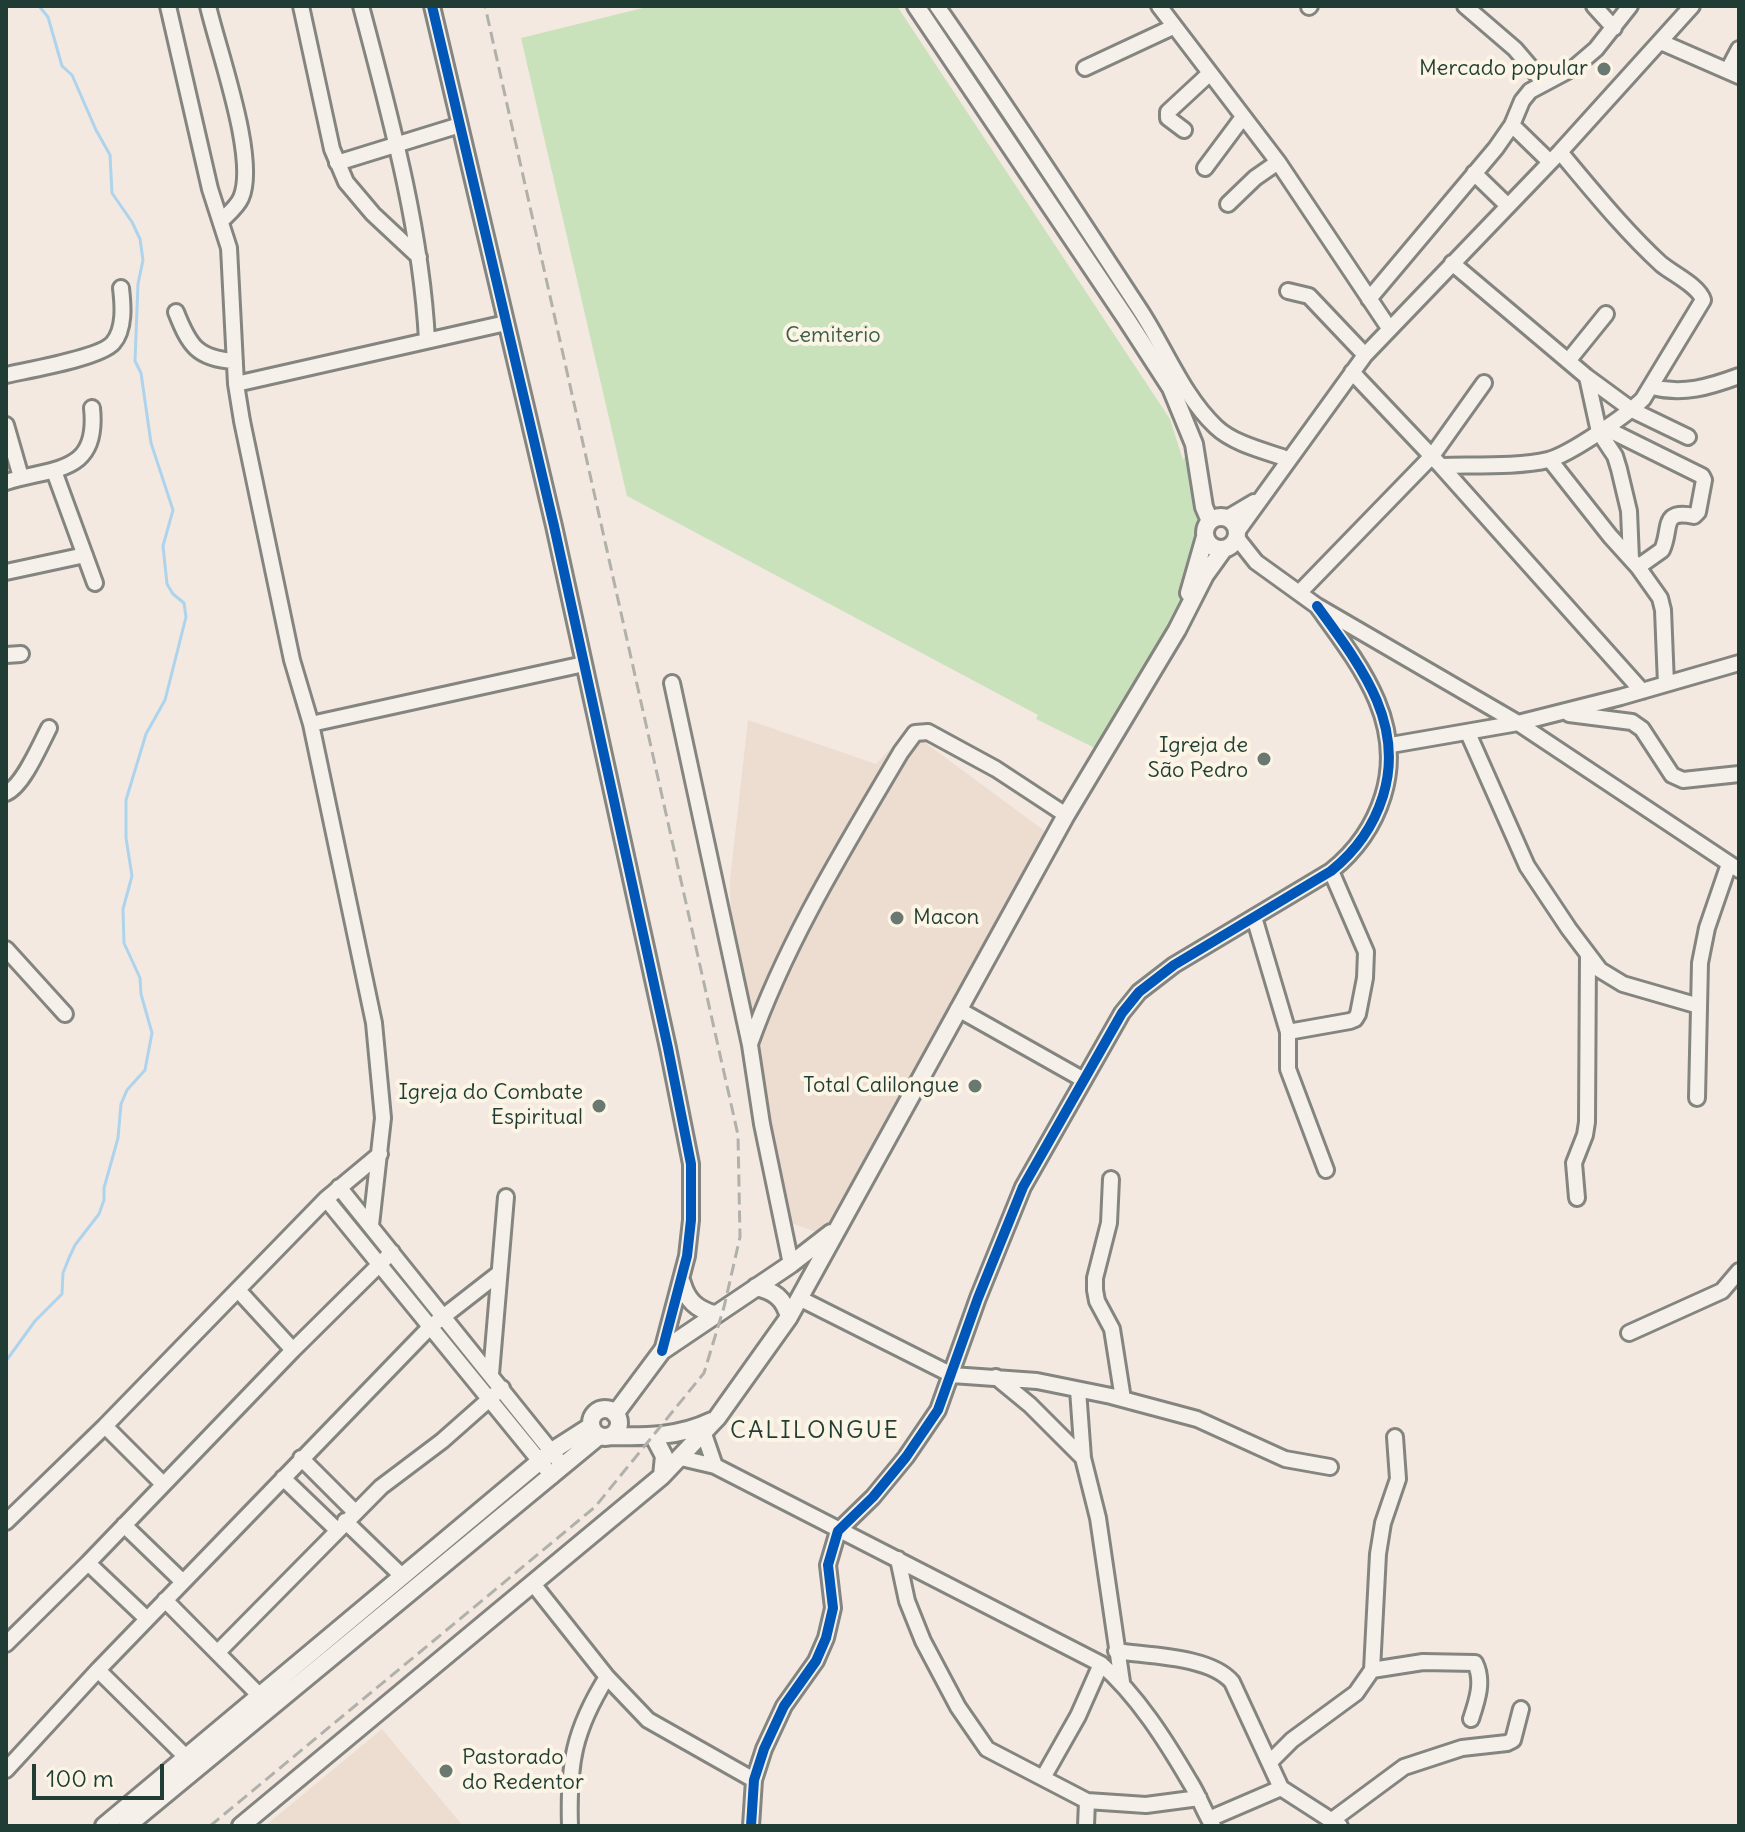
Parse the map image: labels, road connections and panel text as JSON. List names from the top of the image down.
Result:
{
  "districts": ["CALILONGUE"],
  "parks": ["Cemiterio"],
  "places": [
    "Mercado popular",
    "Igreja de São Pedro",
    "Macon",
    "Total Calilongue",
    "Igreja do Combate Espiritual",
    "Pastorado do Redentor"
  ],
  "scale_bar": "100 m"
}
